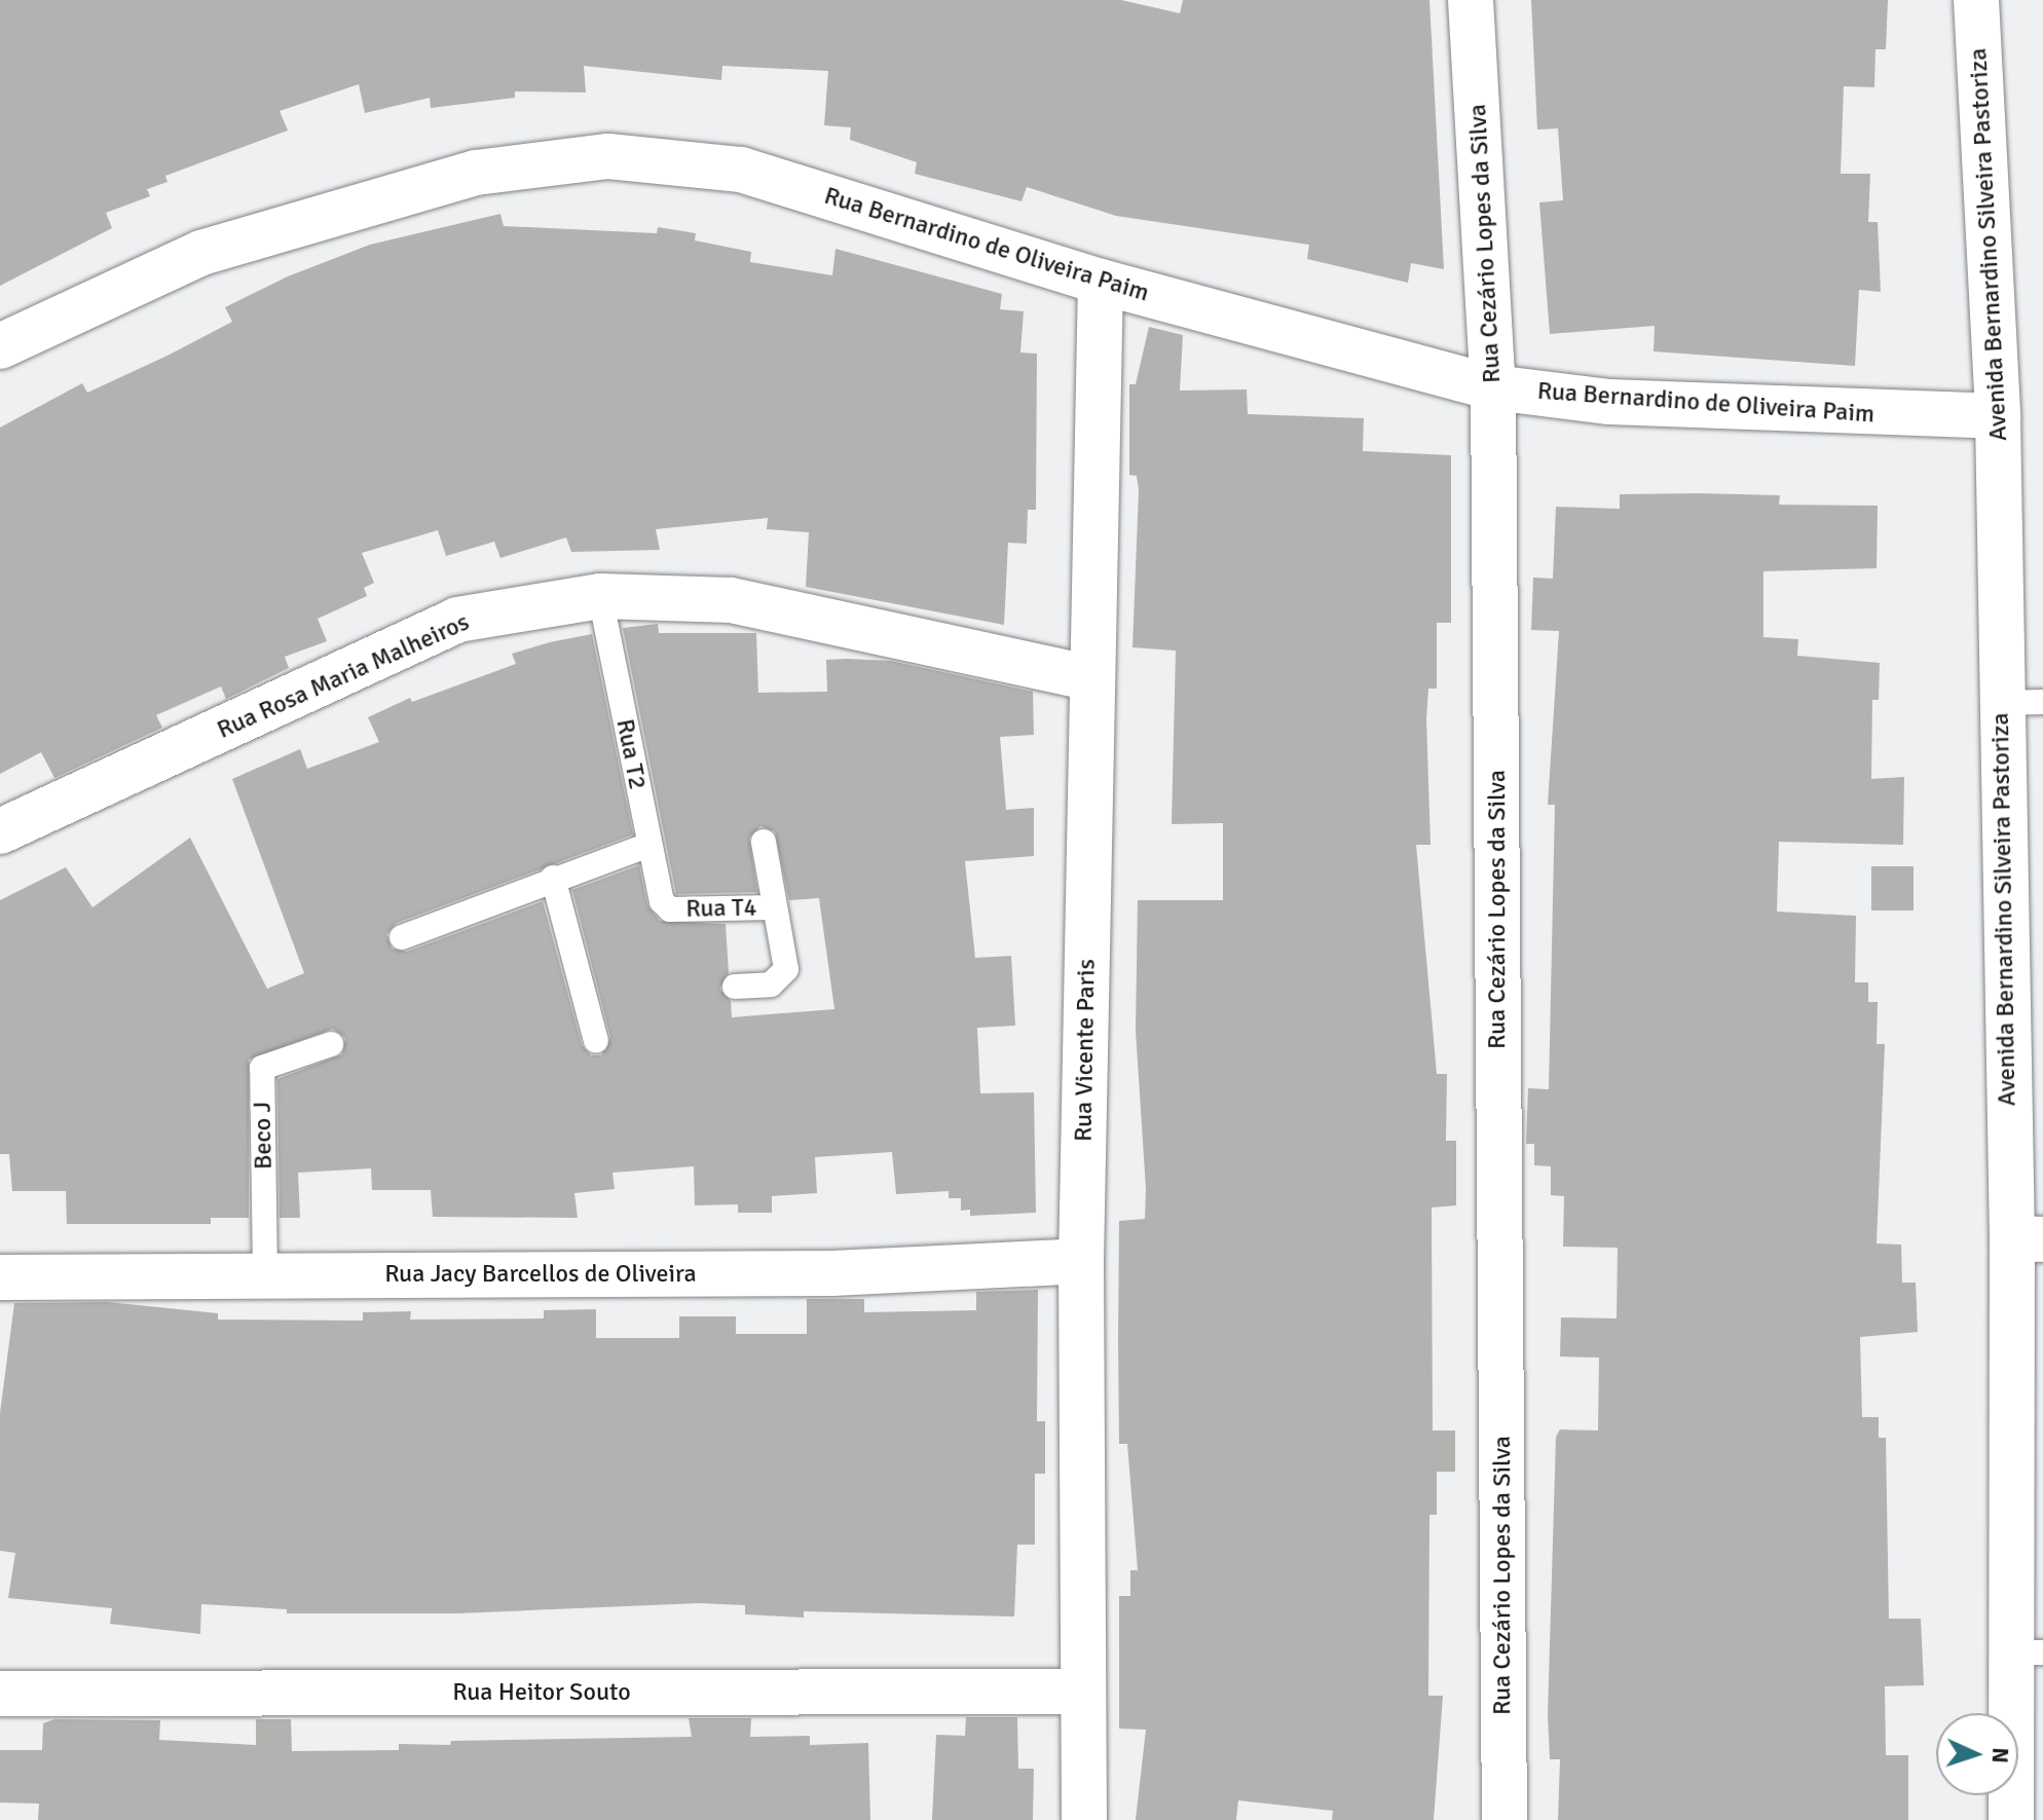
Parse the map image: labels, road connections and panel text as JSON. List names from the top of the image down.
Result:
{
  "streets": {
    "street": [
      "Rua Cezário Lopes da Silva",
      "Rua Bernardino de Oliveira Paim",
      "Avenida Bernardino Silveira Pastoriza",
      "Rua Rosa Maria Malheiros",
      "Rua Vicente Paris",
      "Rua Jacy Barcellos de Oliveira",
      "Rua Heitor Souto"
    ],
    "lane": ["Rua T2", "Rua T4", "Beco J"]
  },
  "crossings": [
    ["Rua Cezário Lopes da Silva", "Rua Bernardino de Oliveira Paim"],
    ["Rua Bernardino de Oliveira Paim", "Avenida Bernardino Silveira Pastoriza"],
    ["Rua Bernardino de Oliveira Paim", "Rua Vicente Paris"],
    ["Rua Rosa Maria Malheiros", "Rua T2"],
    ["Rua Rosa Maria Malheiros", "Rua Vicente Paris"],
    ["Rua T2", "Rua T4"],
    ["Rua Vicente Paris", "Rua Jacy Barcellos de Oliveira"],
    ["Rua Vicente Paris", "Rua Heitor Souto"],
    ["Beco J", "Rua Jacy Barcellos de Oliveira"]
  ],
  "north": "right"
}
